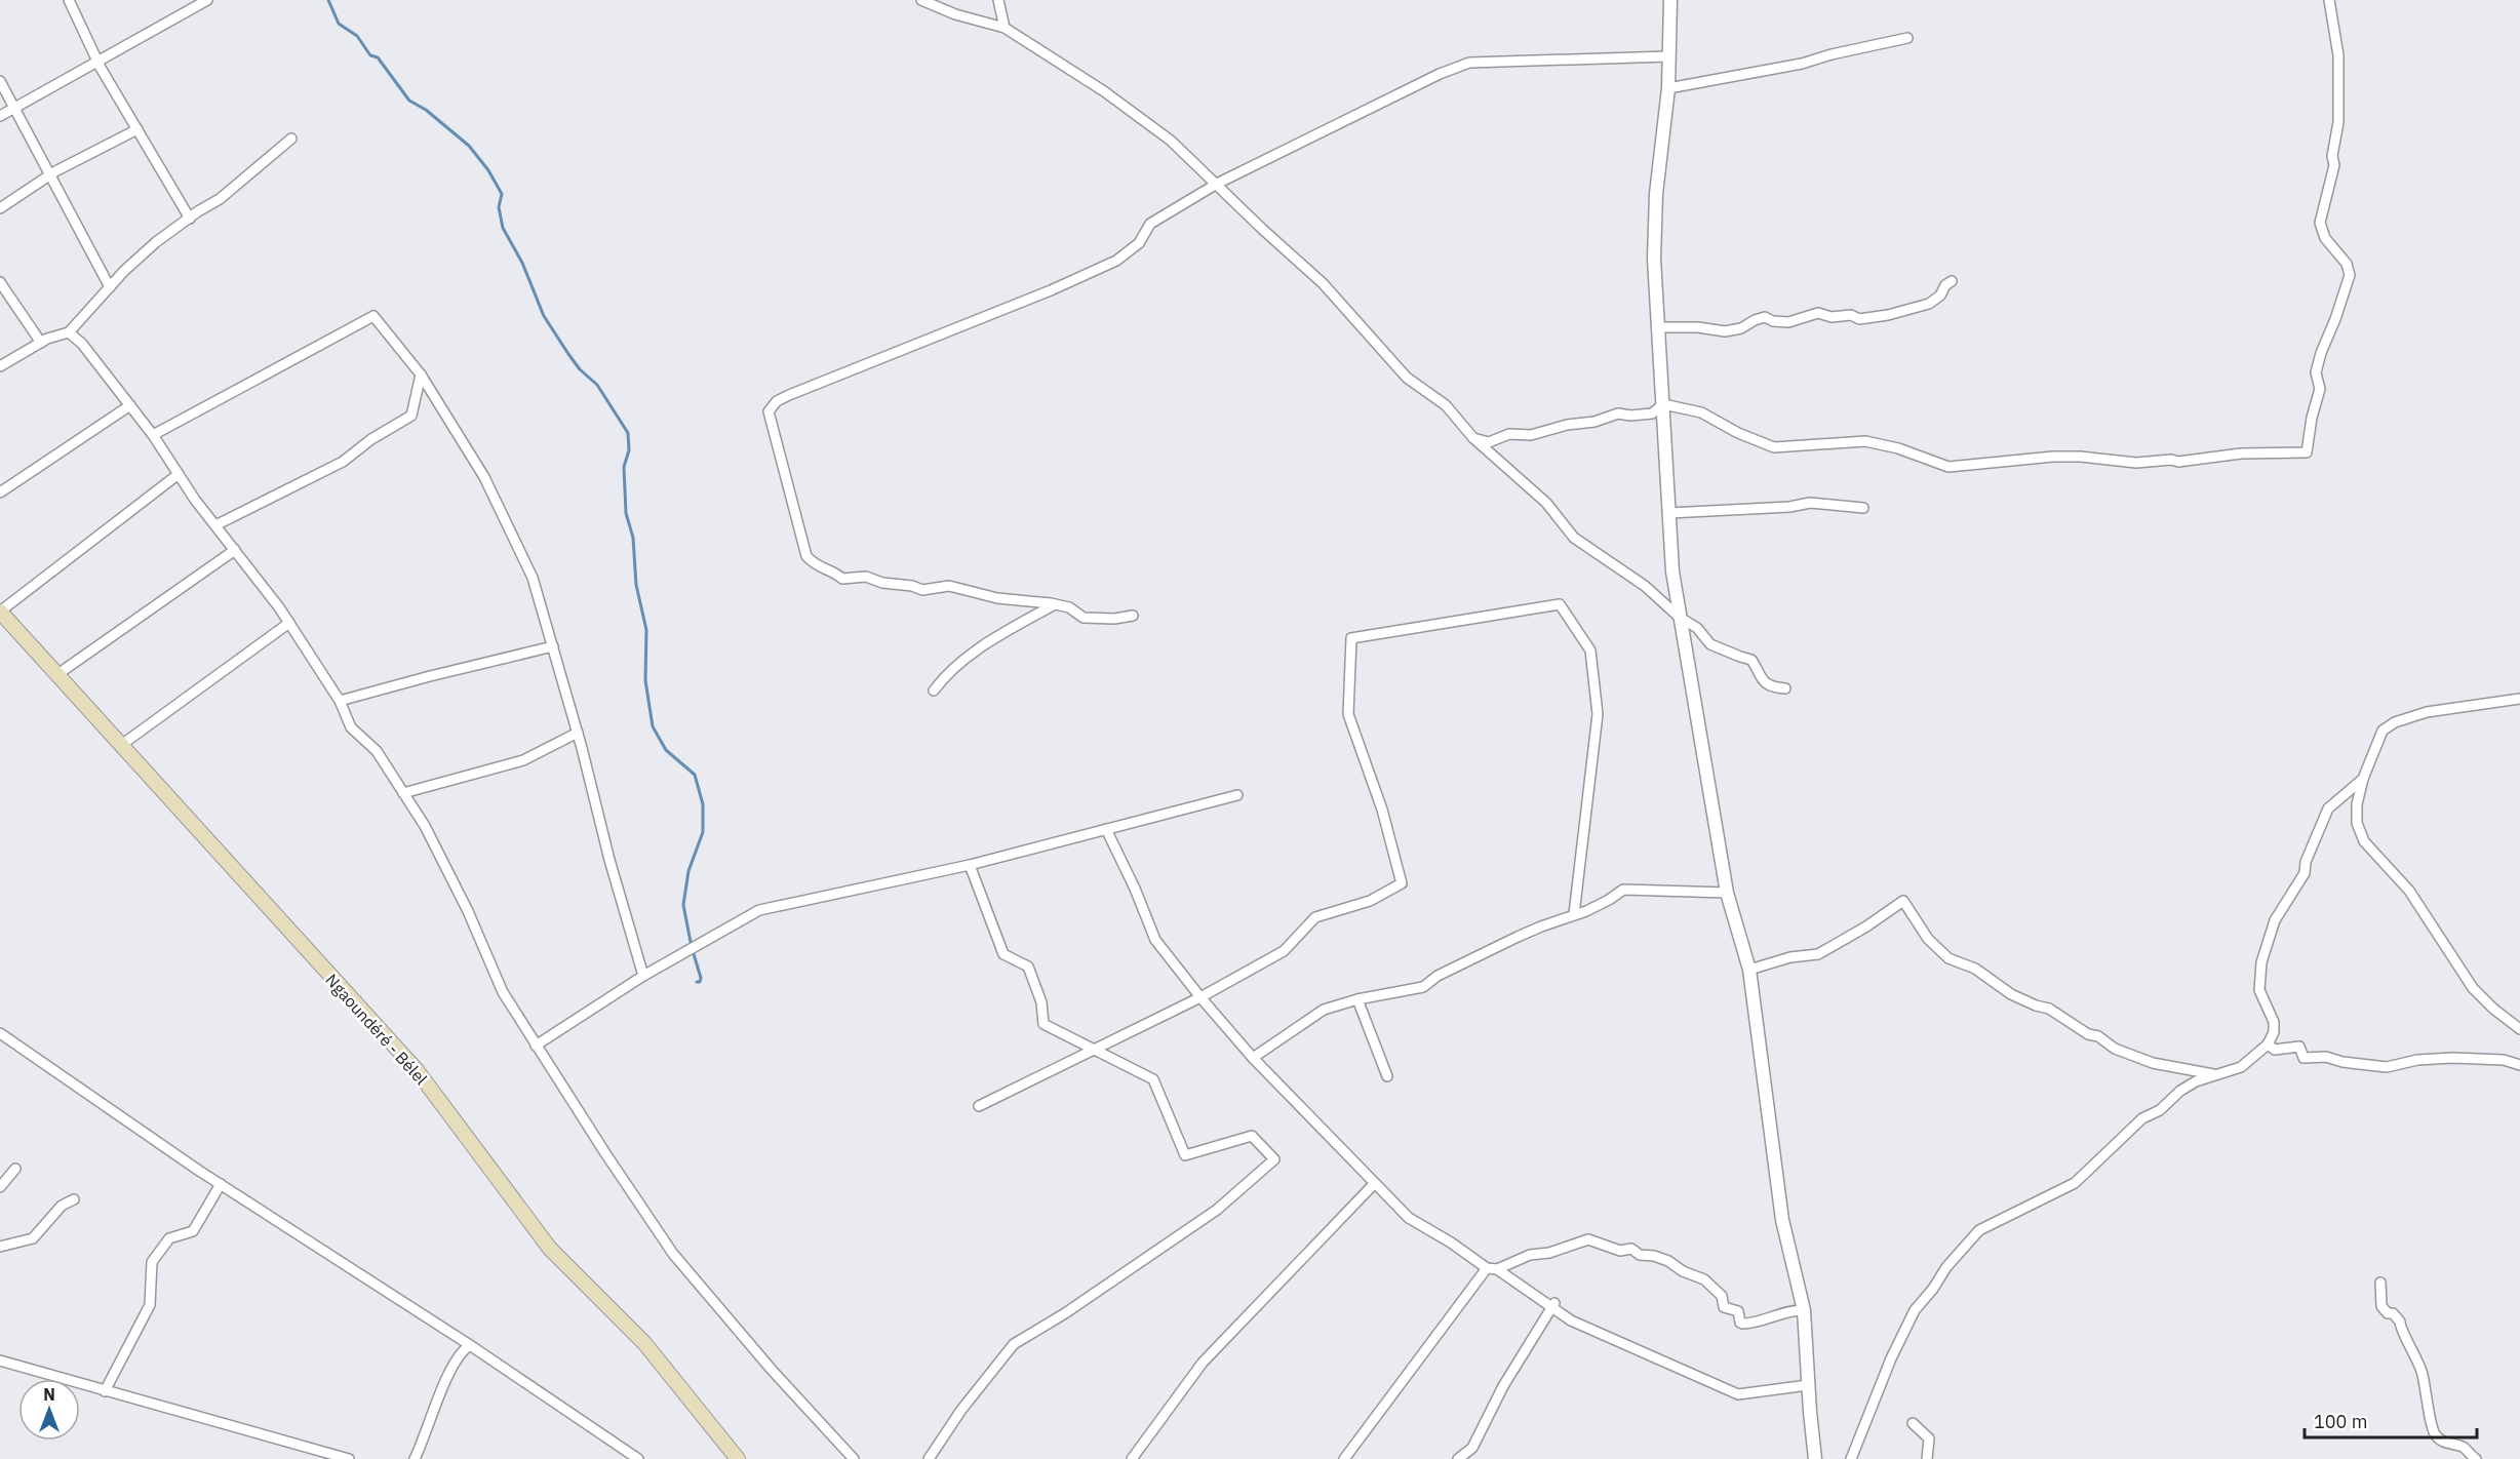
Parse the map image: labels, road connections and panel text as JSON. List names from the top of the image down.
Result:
{
  "streets": {
    "main road": ["Ngaoundéré - Bélel"]
  },
  "scale_bar": "100 m",
  "north": "top"
}
